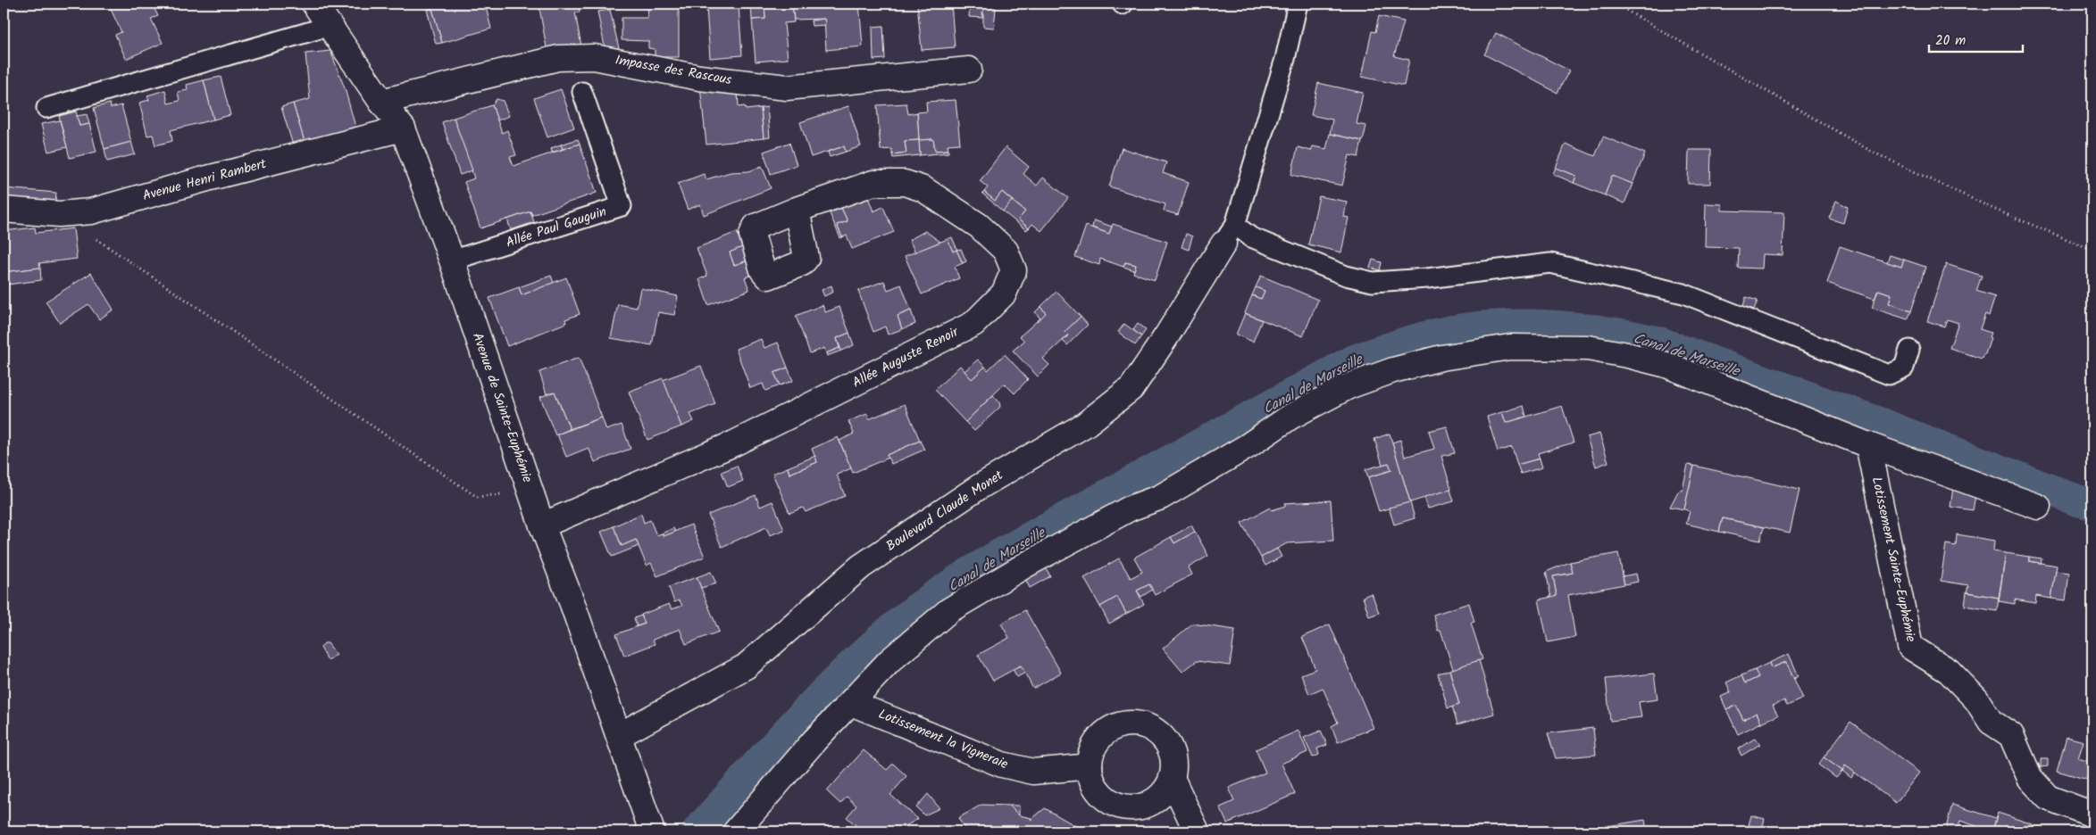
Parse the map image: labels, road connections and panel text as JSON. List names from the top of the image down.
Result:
{
  "streets": {
    "street": [
      "Impasse des Rascous",
      "Avenue Henri Rambert",
      "Allée Auguste Renoir",
      "Avenue de Sainte-Euphémie",
      "Boulevard Claude Monet",
      "Lotissement Sainte-Euphémie",
      "Lotissement la Vigneraie"
    ],
    "lane": ["Allée Paul Gauguin"]
  },
  "crossings": [
    ["Impasse des Rascous", "Avenue de Sainte-Euphémie"],
    ["Avenue Henri Rambert", "Avenue de Sainte-Euphémie"],
    ["Allée Paul Gauguin", "Avenue de Sainte-Euphémie"],
    ["Allée Auguste Renoir", "Avenue de Sainte-Euphémie"],
    ["Avenue de Sainte-Euphémie", "Boulevard Claude Monet"]
  ],
  "water": ["Canal de Marseille"],
  "scale_bar": "20 m"
}
